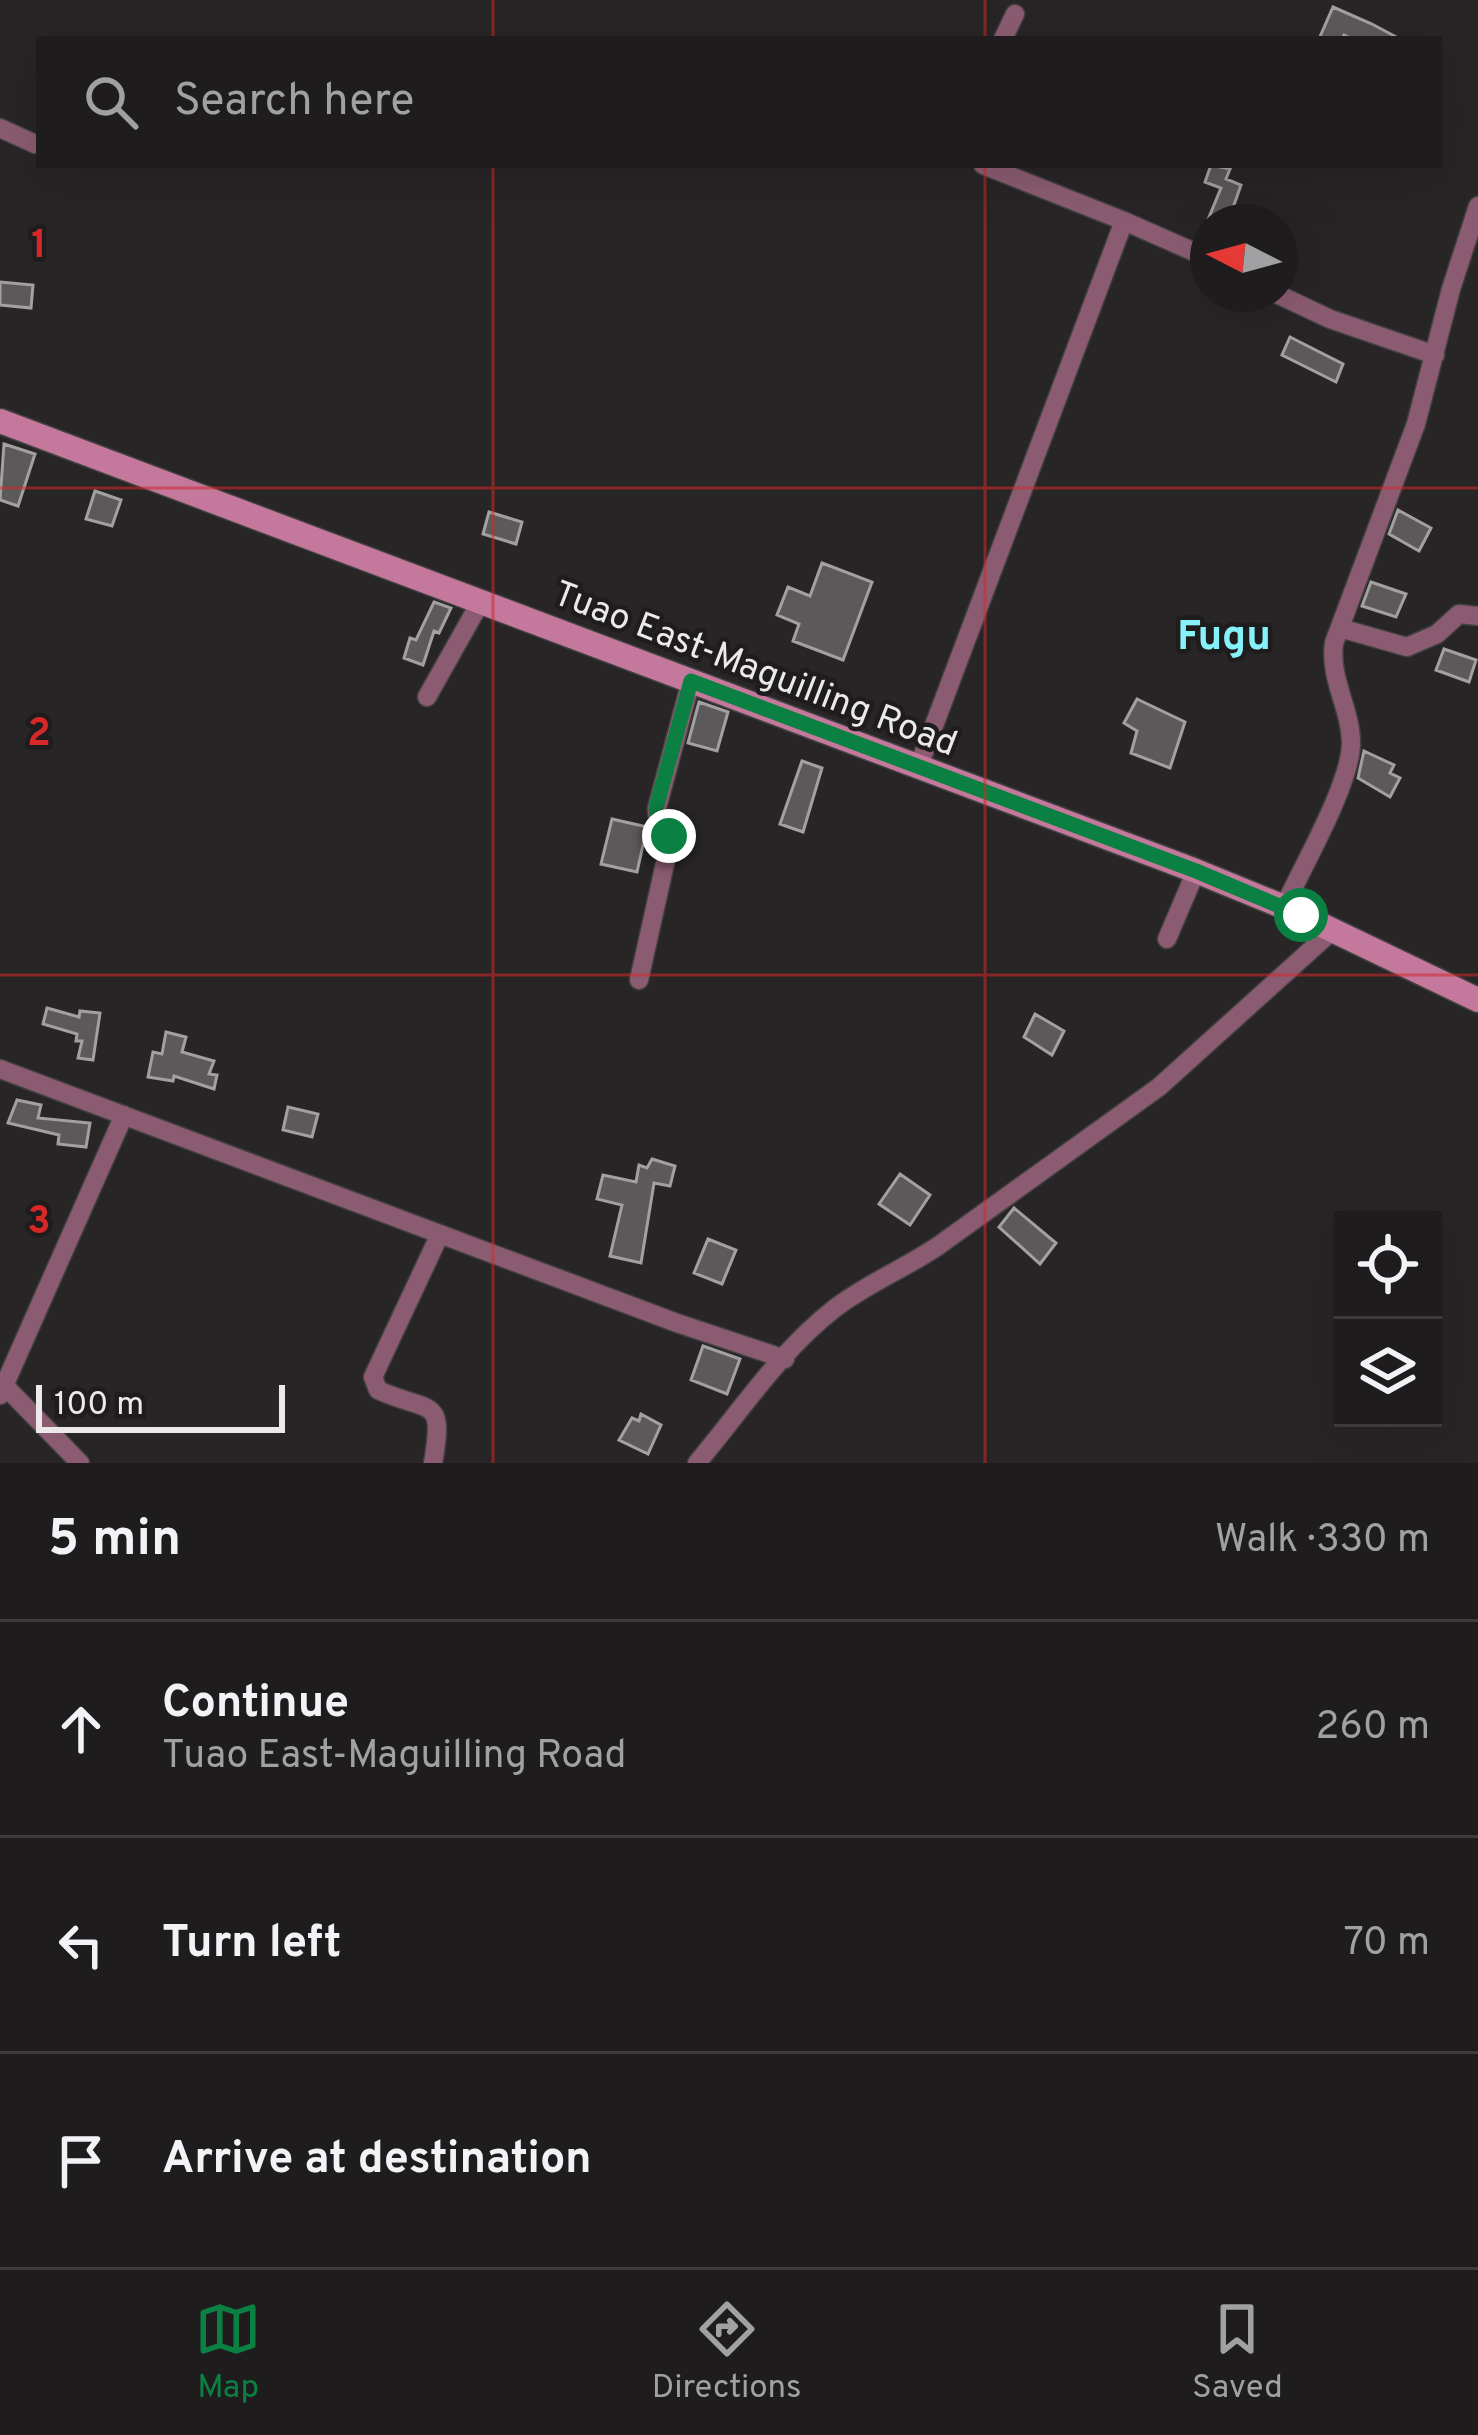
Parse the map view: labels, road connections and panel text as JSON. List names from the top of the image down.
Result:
{
  "streets": {
    "main road": ["Tuao East-Maguilling Road"]
  },
  "districts": ["Fugu"],
  "scale_bar": "100 m",
  "north": "left",
  "page": {
    "search": "Search here",
    "scale": "100 m",
    "heading": ["5 min", "Walk · 330 m"],
    "list": [
      ["Continue", "Tuao East-Maguilling Road", "260 m"],
      ["Turn left", "70 m"],
      "Arrive at destination"
    ],
    "nav": ["Map", "Directions", "Saved"]
  },
  "grid": {
    "rows": ["1", "2", "3"]
  }
}
